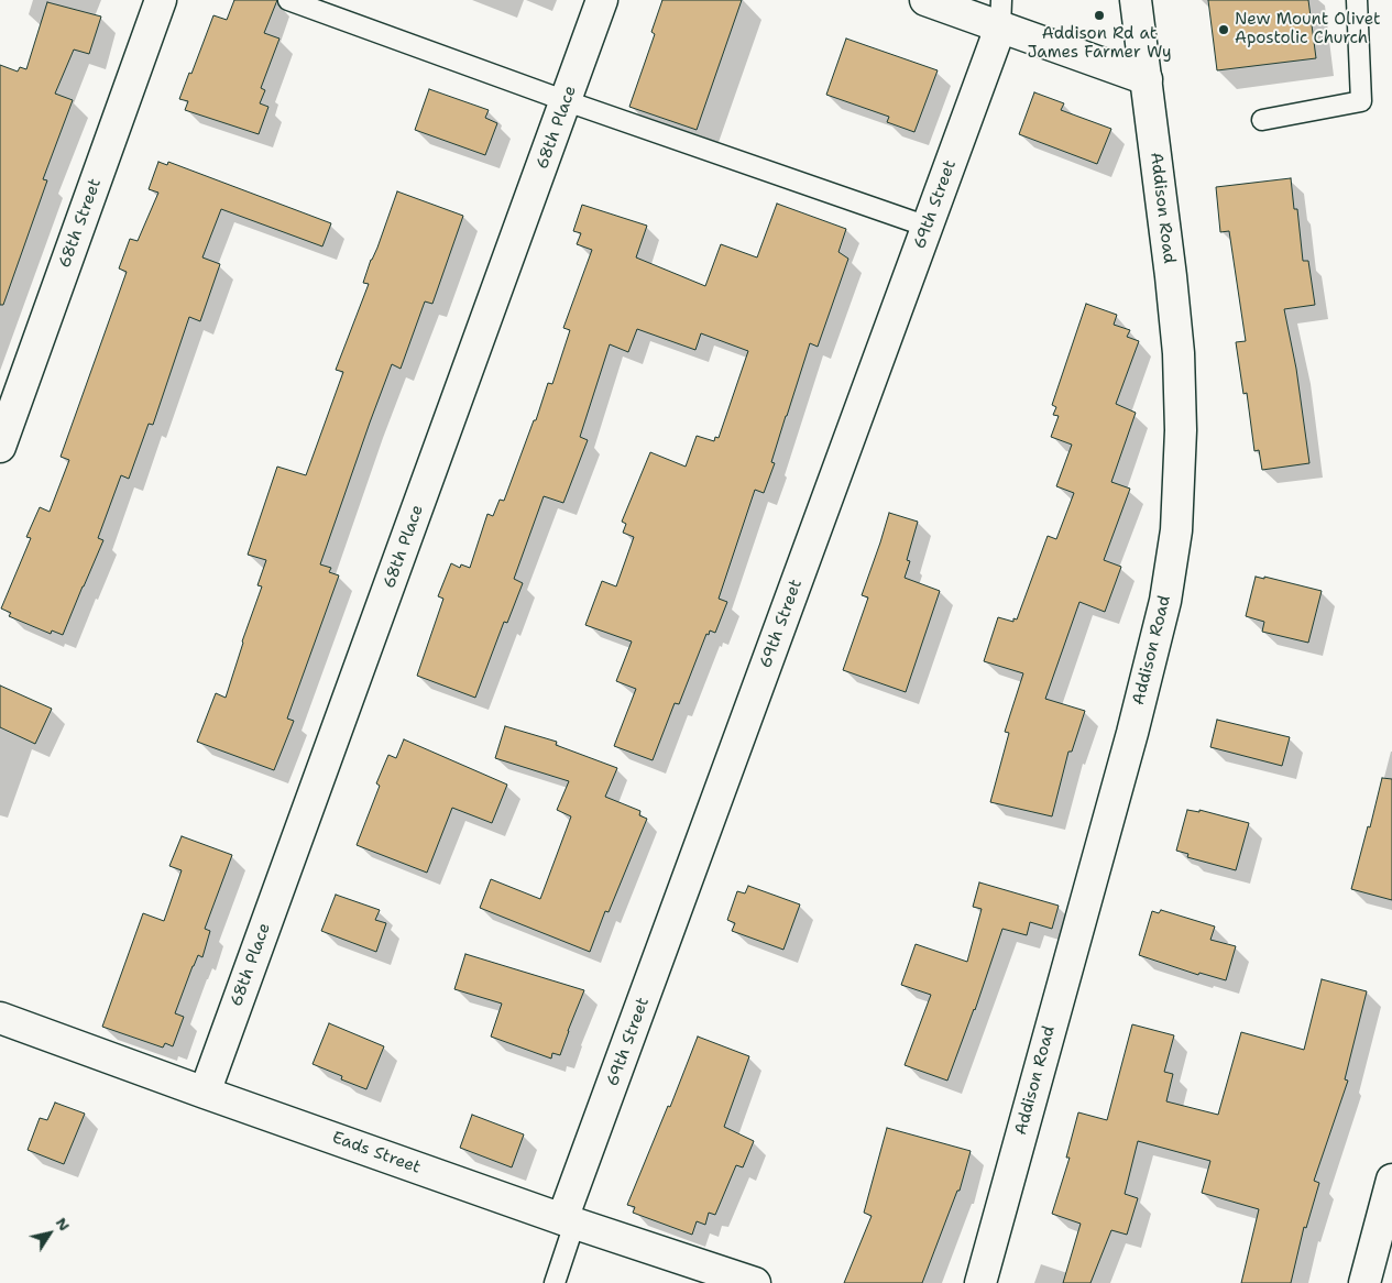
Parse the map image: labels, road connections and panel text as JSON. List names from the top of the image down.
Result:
{
  "streets": {
    "street": [
      "68th Place",
      "69th Street",
      "Addison Road",
      "68th Street",
      "Eads Street"
    ]
  },
  "crossings": [
    ["68th Place", "Eads Street"],
    ["69th Street", "Eads Street"]
  ],
  "places": ["Addison Rd at James Farmer Wy", "New Mount Olivet Apostolic Church"],
  "north": "top right"
}
